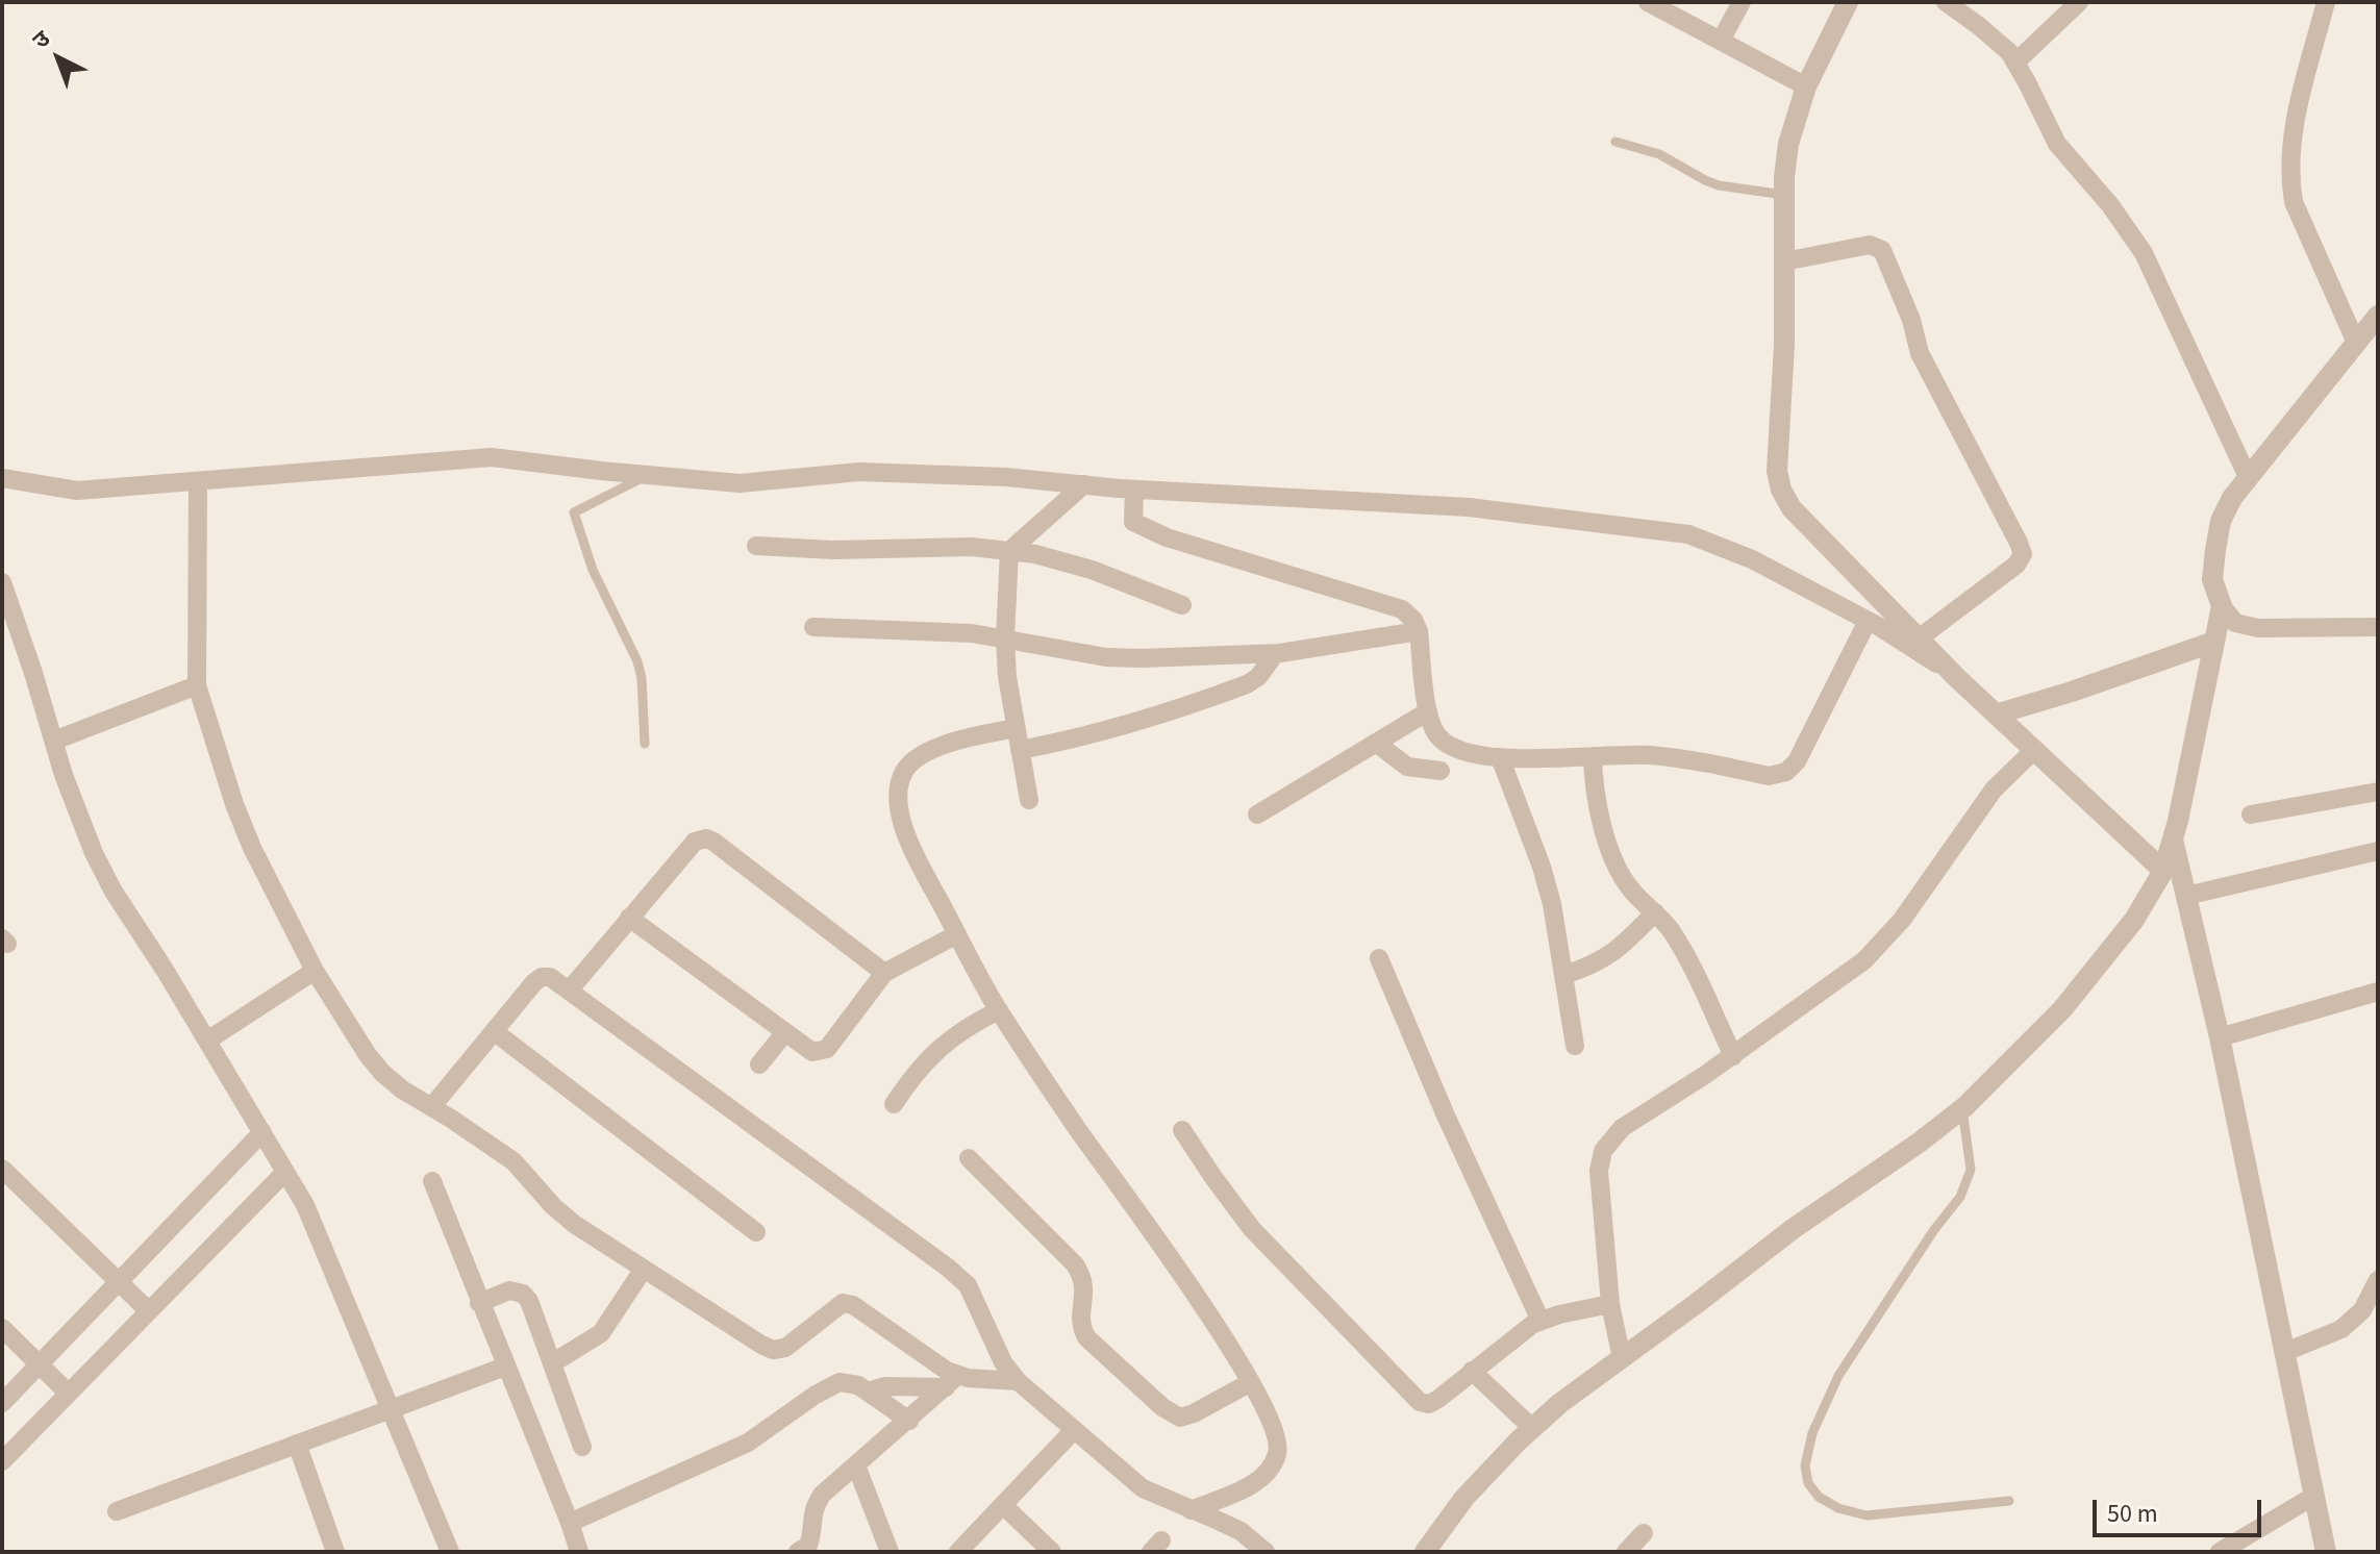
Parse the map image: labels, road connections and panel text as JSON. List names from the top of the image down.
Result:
{
  "scale_bar": "50 m",
  "north": "top left"
}
